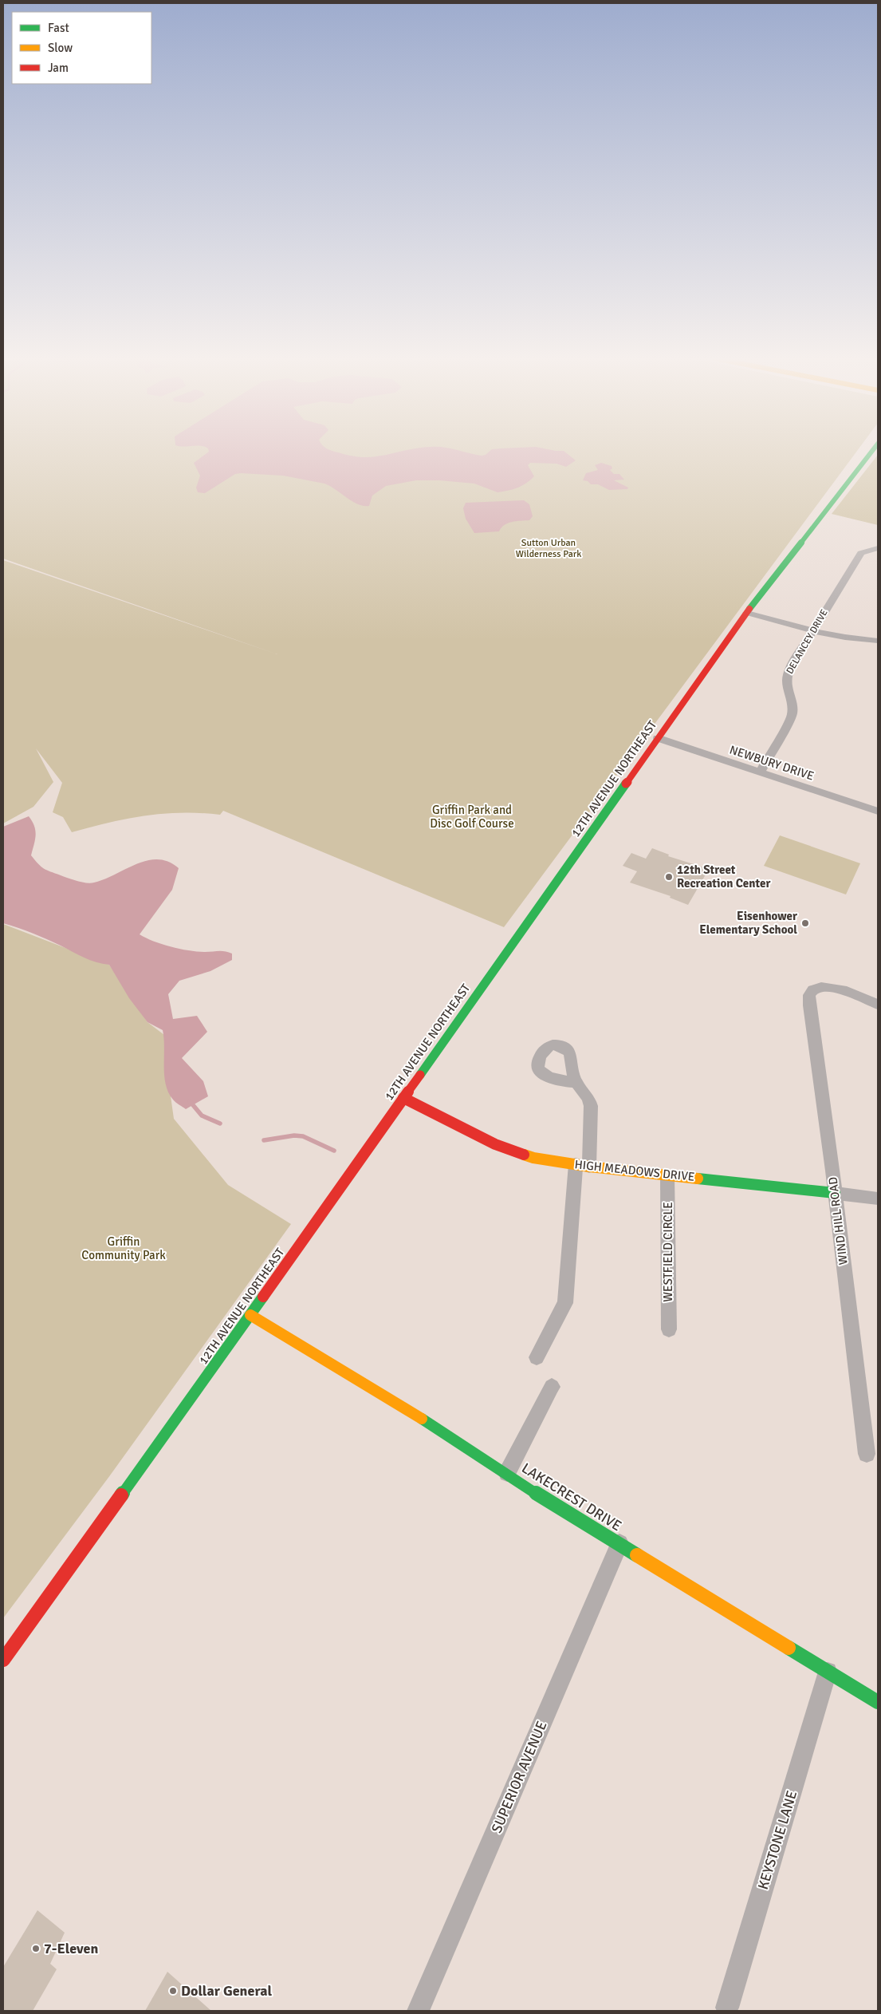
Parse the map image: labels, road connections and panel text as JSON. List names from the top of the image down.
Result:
{
  "streets": {
    "main road": ["12TH AVENUE NORTHEAST", "HIGH MEADOWS DRIVE", "LAKECREST DRIVE"],
    "street": [
      "DELANCEY DRIVE",
      "NEWBURY DRIVE",
      "WIND HILL ROAD",
      "WESTFIELD CIRCLE",
      "SUPERIOR AVENUE",
      "KEYSTONE LANE"
    ]
  },
  "crossings": [
    ["DELANCEY DRIVE", "NEWBURY DRIVE"],
    ["NEWBURY DRIVE", "12TH AVENUE NORTHEAST"],
    ["12TH AVENUE NORTHEAST", "HIGH MEADOWS DRIVE"],
    ["12TH AVENUE NORTHEAST", "LAKECREST DRIVE"],
    ["HIGH MEADOWS DRIVE", "WIND HILL ROAD"],
    ["HIGH MEADOWS DRIVE", "WESTFIELD CIRCLE"],
    ["LAKECREST DRIVE", "SUPERIOR AVENUE"],
    ["LAKECREST DRIVE", "KEYSTONE LANE"]
  ],
  "parks": ["Sutton Urban Wilderness Park", "Griffin Park and Disc Golf Course", "Griffin Community Park"],
  "places": [
    "12th Street Recreation Center",
    "Eisenhower Elementary School",
    "7-Eleven",
    "Dollar General"
  ],
  "legend": ["Fast", "Slow", "Jam"]
}
